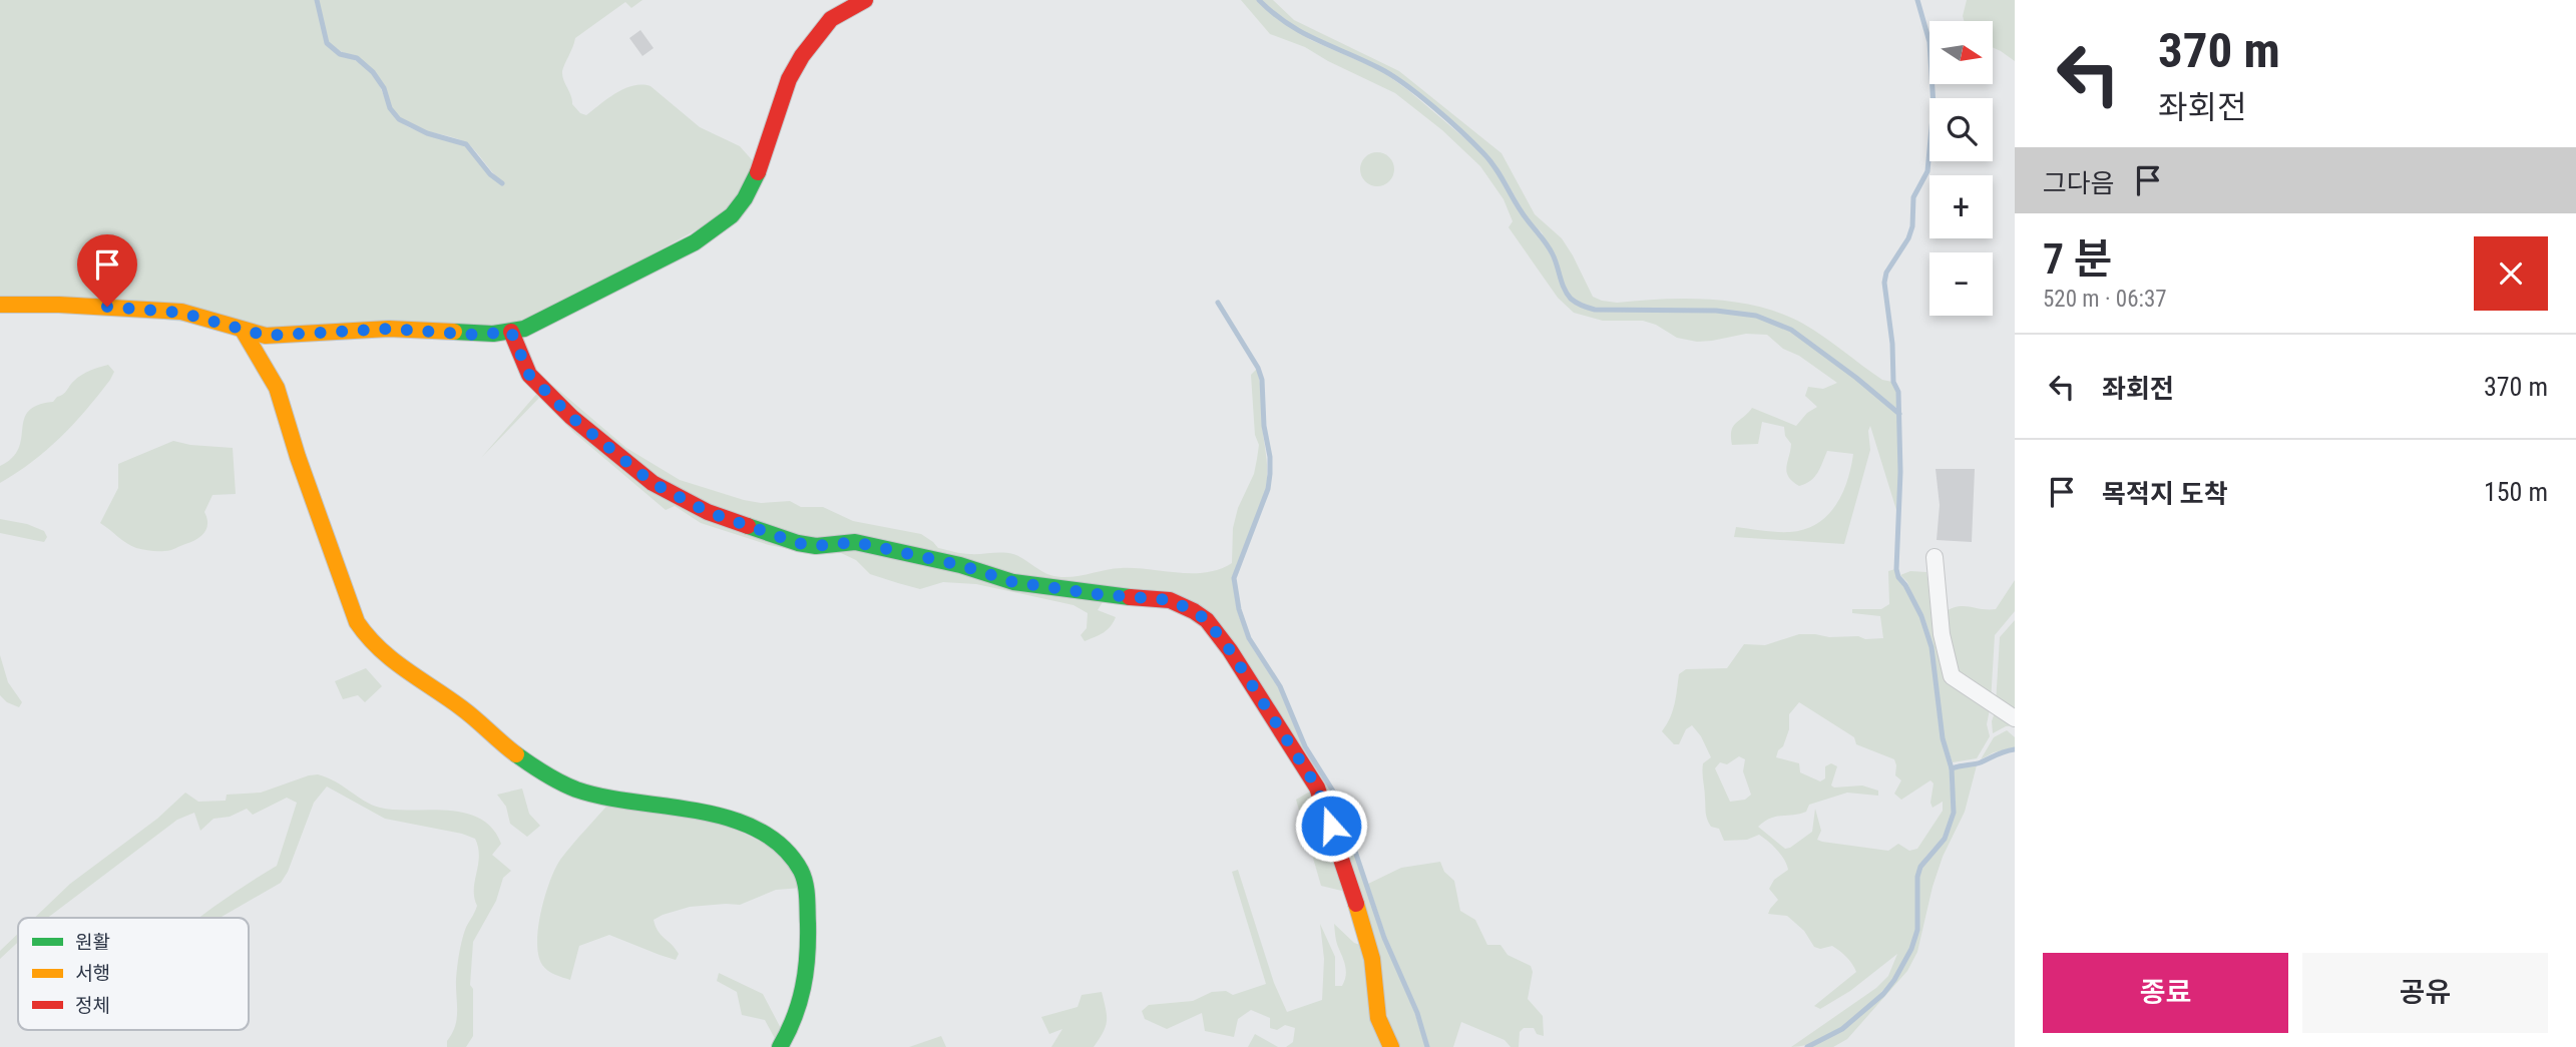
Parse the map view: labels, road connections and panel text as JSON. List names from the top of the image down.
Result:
{
  "legend": ["원활", "서행", "정체"],
  "north": "right",
  "page": {
    "turn": ["370 m", "좌회전"],
    "map_buttons": ["+", "−"],
    "then": "그다음",
    "heading": ["7 분", "520 m · 06:37"],
    "list": [
      {
        "name": "좌회전",
        "value": "370 m"
      },
      {
        "name": "목적지 도착",
        "value": "150 m"
      }
    ],
    "buttons": ["종료", "공유"]
  }
}
